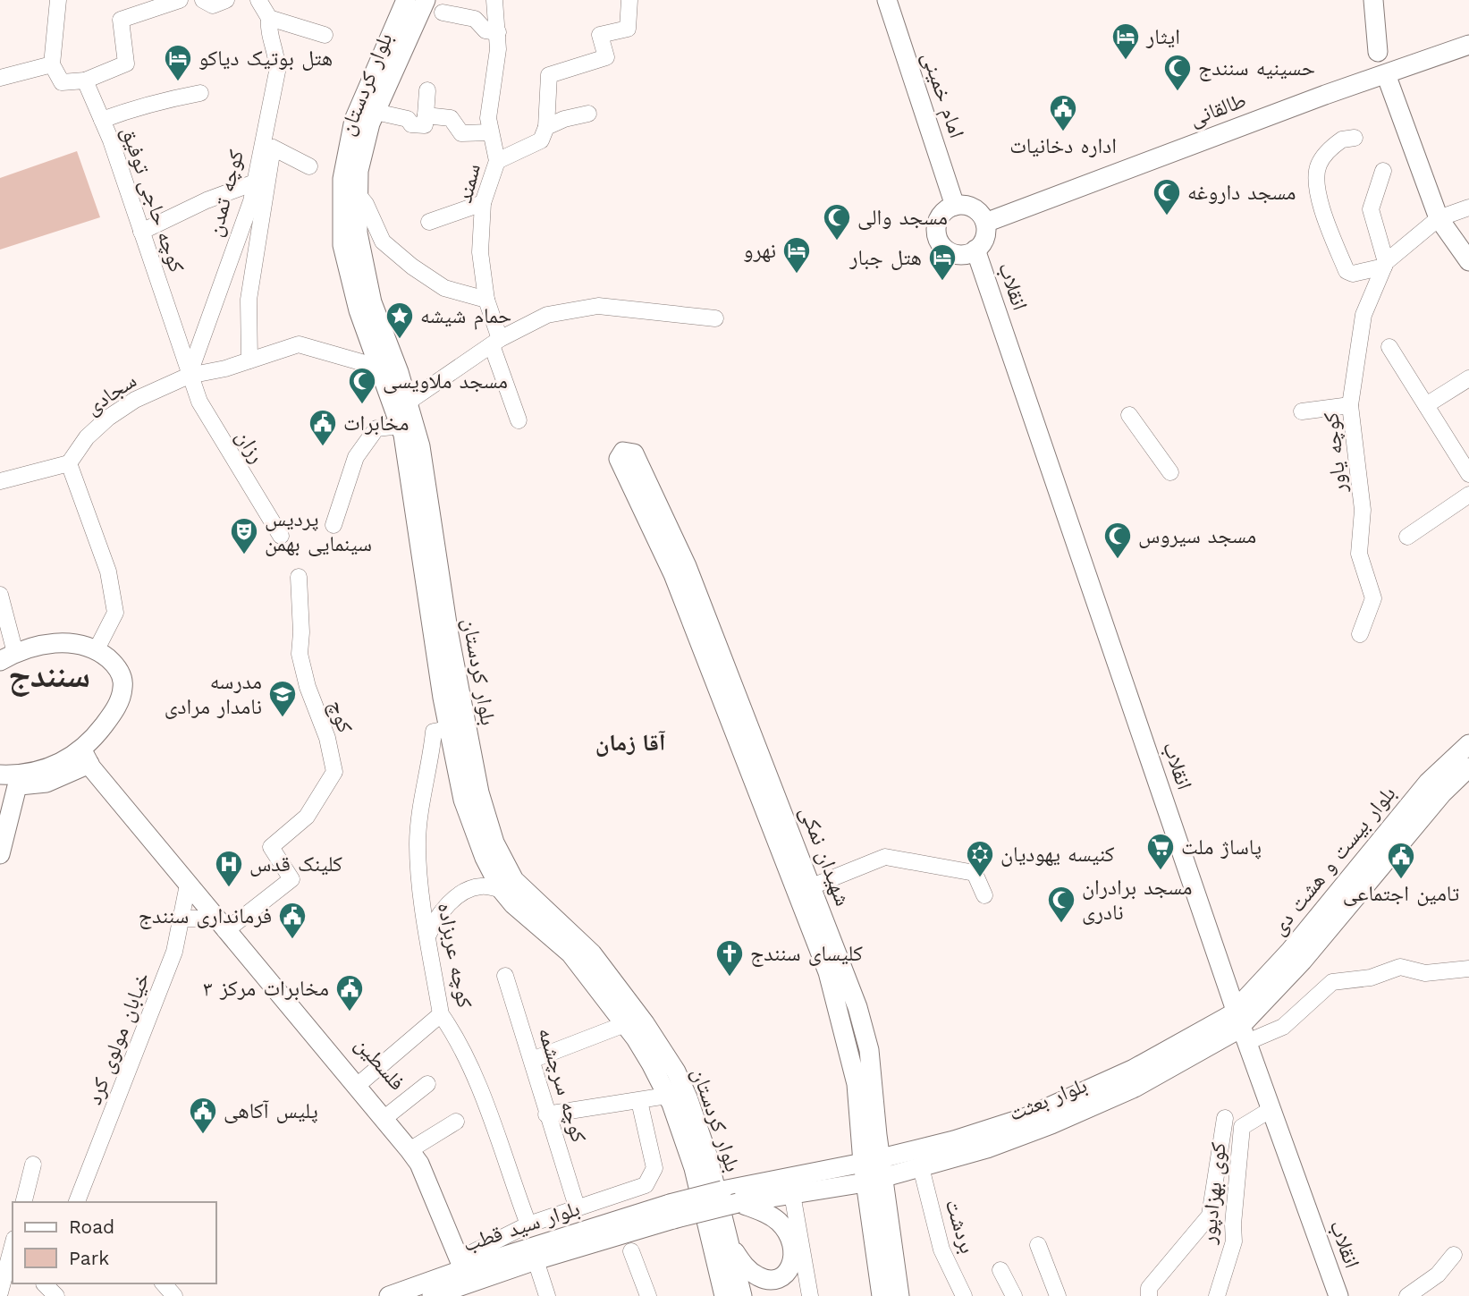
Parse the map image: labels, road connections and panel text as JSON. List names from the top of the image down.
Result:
{
  "streets": {
    "main road": [
      "بلوار کردستان",
      "امام خمینی",
      "طالقانی",
      "انقلاب",
      "شهیدان نمکی",
      "بلوار بیست و هشت دی",
      "فلسطین",
      "بلوار بعثت",
      "بلوار سید قطب"
    ],
    "street": [
      "سمند",
      "کوچه تمدن",
      "کوچه حاجی توفیق",
      "سجادی",
      "رزان",
      "کوچه یاور",
      "کوچ",
      "کوچه عربزاده",
      "خیابان مولوی کرد",
      "کوچه سرچشمه",
      "کوی بهزادپور",
      "بردشت"
    ]
  },
  "crossings": [
    ["بلوار کردستان", "سجادی"],
    ["بلوار کردستان", "کوچه عربزاده"],
    ["امام خمینی", "طالقانی"],
    ["امام خمینی", "انقلاب"],
    ["طالقانی", "انقلاب"],
    ["کوچه تمدن", "کوچه حاجی توفیق"],
    ["کوچه تمدن", "سجادی"],
    ["کوچه تمدن", "رزان"],
    ["کوچه حاجی توفیق", "سجادی"],
    ["کوچه حاجی توفیق", "رزان"],
    ["انقلاب", "بلوار بیست و هشت دی"],
    ["انقلاب", "بلوار بعثت"],
    ["انقلاب", "کوی بهزادپور"],
    ["سجادی", "رزان"],
    ["کوچ", "فلسطین"],
    ["شهیدان نمکی", "بلوار بعثت"],
    ["بلوار بیست و هشت دی", "بلوار بعثت"],
    ["خیابان مولوی کرد", "فلسطین"],
    ["فلسطین", "بلوار سید قطب"],
    ["بلوار بعثت", "بردشت"]
  ],
  "districts": ["سنندج", "آقا زمان"],
  "places": {
    "hotel": [
      "ایثار",
      "هتل بوتیک دیاکو",
      "نهرو",
      "هتل جبار"
    ],
    "mosque": [
      "حسینیه سنندج",
      "مسجد داروغه",
      "مسجد والی",
      "مسجد ملاویسی",
      "مسجد سیروس",
      "مسجد برادران نادری"
    ],
    "public building": [
      "اداره دخانیات",
      "مخابرات",
      "تامین اجتماعی",
      "فرمانداری سنندج",
      "مخابرات مرکز ۳",
      "پلیس آکاهی"
    ],
    "place": ["حمام شیشه"],
    "theatre": ["پردیس سینمایی بهمن"],
    "school or university": ["مدرسه نامدار مرادی"],
    "supermarket": ["پاساژ ملت"],
    "synagogue": ["کنیسه یهودیان"],
    "hospital": ["کلینک قدس"],
    "church": ["کلیسای سنندج"]
  },
  "legend": ["Road", "Park"]
}
